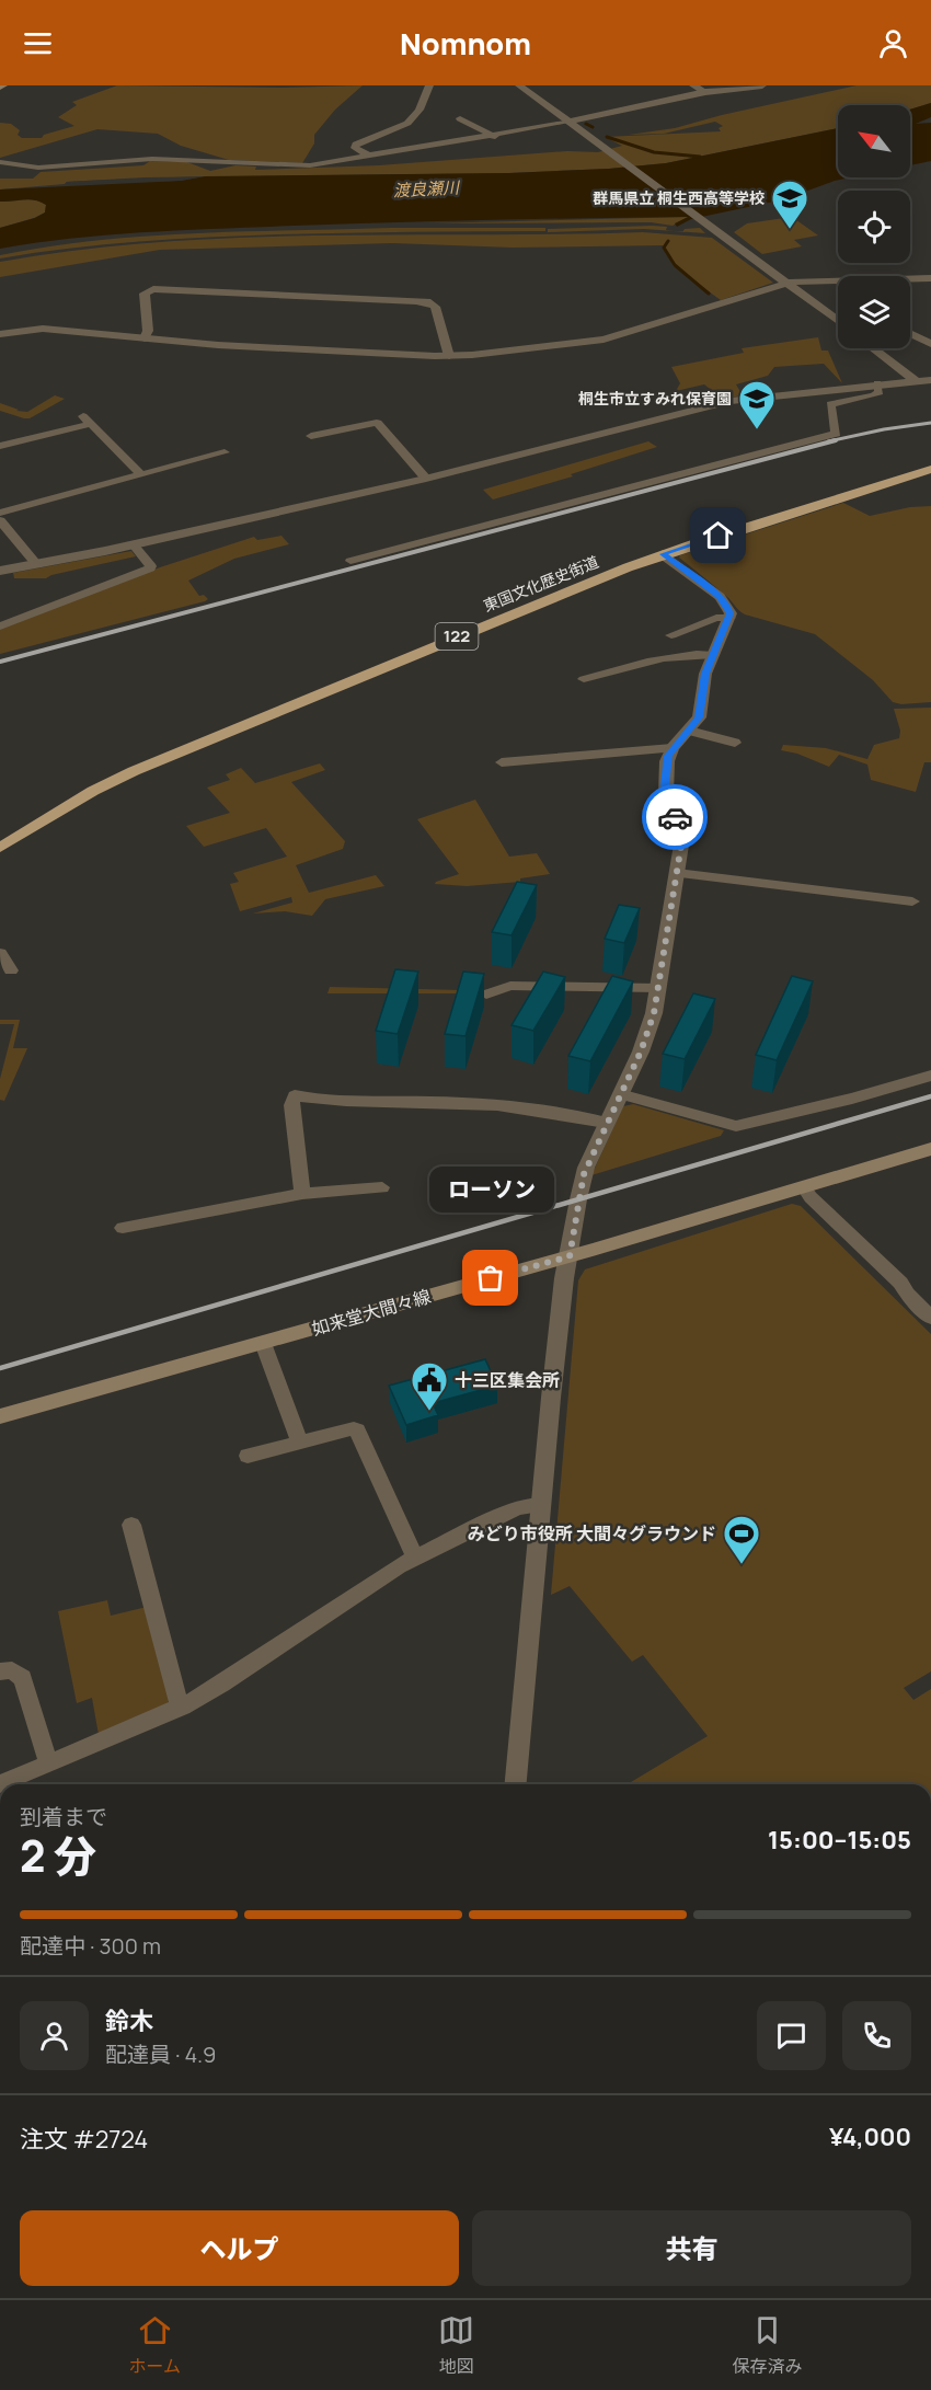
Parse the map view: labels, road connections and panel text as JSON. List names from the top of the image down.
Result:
{
  "streets": {
    "highway": ["東国文化歴史街道", "122"],
    "main road": ["如来堂大間々線"]
  },
  "water": ["渡良瀬川"],
  "places": {
    "school or university": ["群馬県立 桐生西高等学校", "桐生市立すみれ保育園"],
    "other": ["ローソン"],
    "public building": ["十三区集会所"],
    "sports": ["みどり市役所 大間々グラウンド"]
  },
  "north": "top left",
  "page": {
    "header": "Nomnom",
    "bubble": "ローソン",
    "heading": ["2 分", "到着まで", "15:00–15:05"],
    "panel": [
      "鈴木",
      "配達員 · 4.9",
      "注文 #2724",
      "¥4,000"
    ],
    "bar": "配達中 · 300 m",
    "buttons": ["ヘルプ", "共有"],
    "tabs": ["ホーム", "地図", "保存済み"]
  }
}
